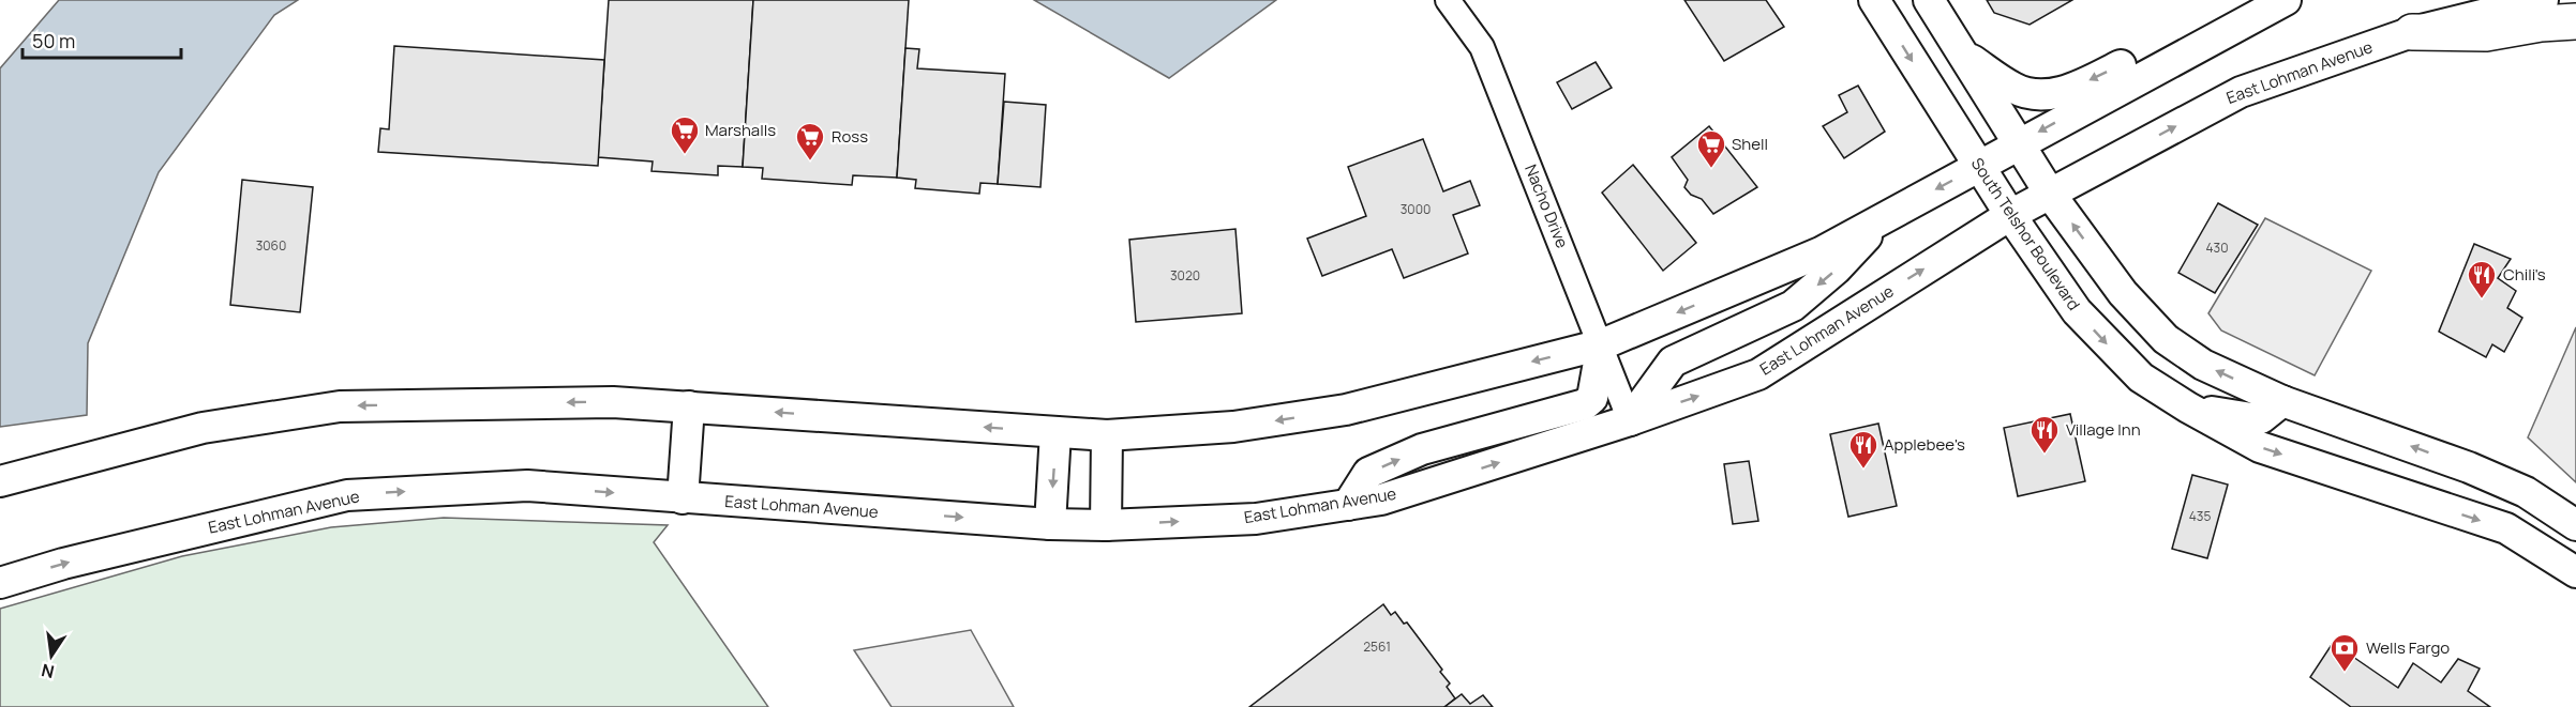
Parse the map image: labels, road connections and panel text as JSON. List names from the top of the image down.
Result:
{
  "streets": {
    "main road": ["East Lohman Avenue", "South Telshor Boulevard"],
    "street": ["Nacho Drive"]
  },
  "crossings": [
    ["East Lohman Avenue", "Nacho Drive"],
    ["East Lohman Avenue", "South Telshor Boulevard"]
  ],
  "places": {
    "supermarket": ["Marshalls", "Ross", "Shell"],
    "restaurant": ["Chili's", "Village Inn", "Applebee's"],
    "bank": ["Wells Fargo"]
  },
  "house_numbers": [
    "3000",
    "3060",
    "430",
    "3020",
    "435",
    "2561"
  ],
  "scale_bar": "50 m",
  "north": "bottom"
}
